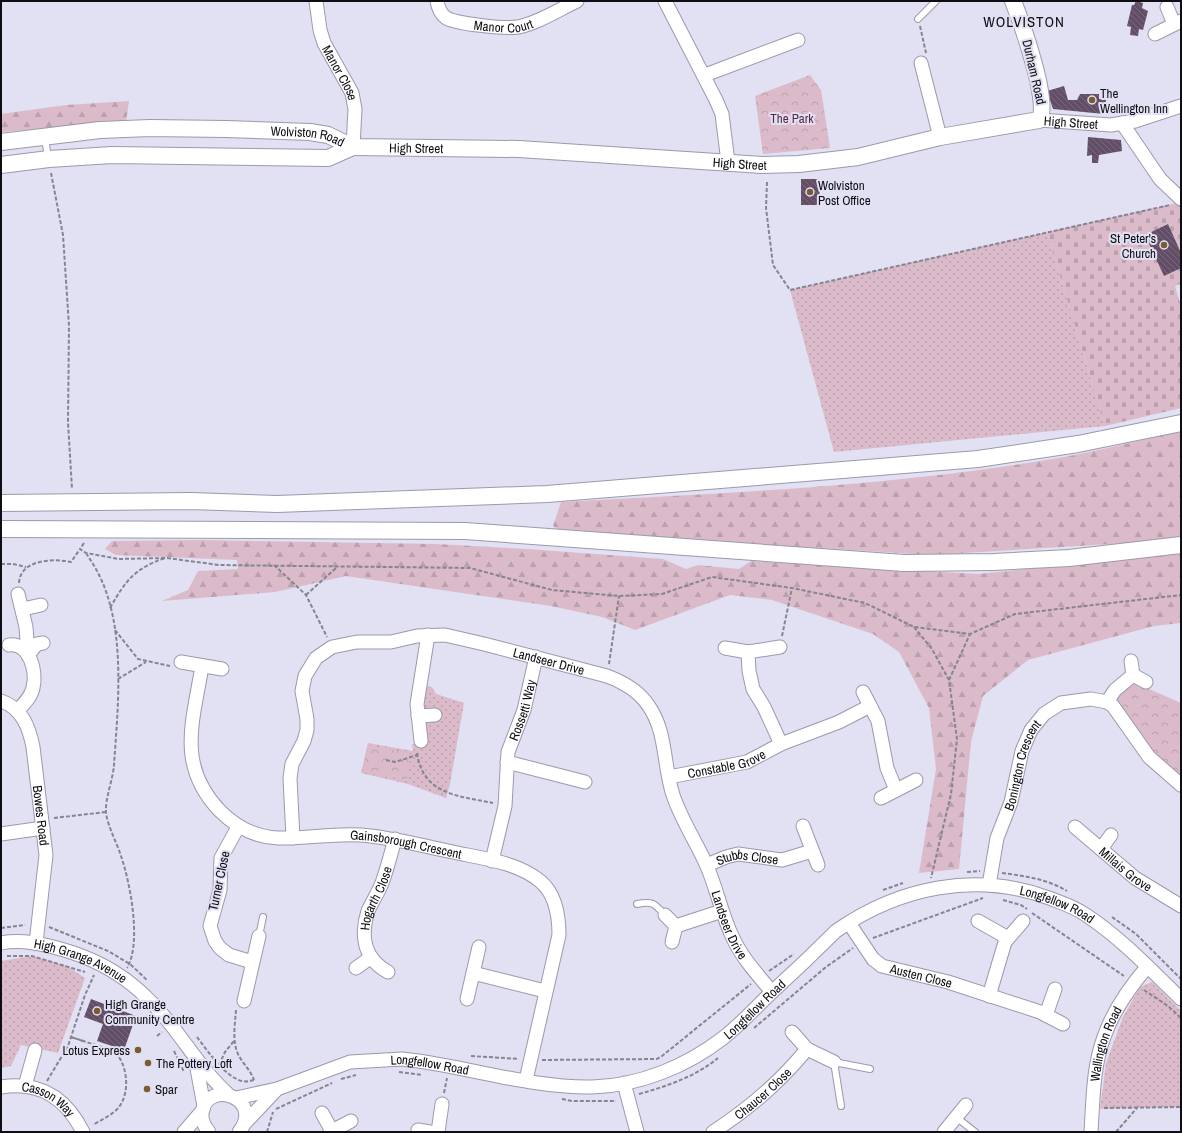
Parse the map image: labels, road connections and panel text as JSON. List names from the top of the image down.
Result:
{
  "streets": {
    "street": [
      "Manor Court",
      "Durham Road",
      "Manor Close",
      "High Street",
      "Wolviston Road",
      "Landseer Drive",
      "Rossetti Way",
      "Constable Grove",
      "Bonington Crescent",
      "Bowes Road",
      "Gainsborough Crescent",
      "Stubbs Close",
      "Millais Grove",
      "Turner Close",
      "Hogarth Close",
      "Longfellow Road",
      "High Grange Avenue",
      "Austen Close",
      "Wallington Road",
      "Chaucer Close",
      "Casson Way"
    ]
  },
  "crossings": [
    ["Durham Road", "High Street"],
    ["Manor Close", "High Street"],
    ["Manor Close", "Wolviston Road"],
    ["High Street", "Wolviston Road"],
    ["Landseer Drive", "Rossetti Way"],
    ["Landseer Drive", "Constable Grove"],
    ["Landseer Drive", "Gainsborough Crescent"],
    ["Landseer Drive", "Stubbs Close"],
    ["Landseer Drive", "Longfellow Road"],
    ["Rossetti Way", "Gainsborough Crescent"],
    ["Bonington Crescent", "Longfellow Road"],
    ["Bowes Road", "High Grange Avenue"],
    ["Gainsborough Crescent", "Turner Close"],
    ["Gainsborough Crescent", "Hogarth Close"],
    ["Gainsborough Crescent", "Longfellow Road"],
    ["Longfellow Road", "High Grange Avenue"],
    ["Longfellow Road", "Austen Close"],
    ["Longfellow Road", "Wallington Road"]
  ],
  "districts": ["WOLVISTON"],
  "parks": ["The Park"],
  "places": [
    "The Wellington Inn",
    "Wolviston Post Office",
    "St Peter's Church",
    "High Grange Community Centre",
    "Lotus Express",
    "The Pottery Loft",
    "Spar"
  ]
}
